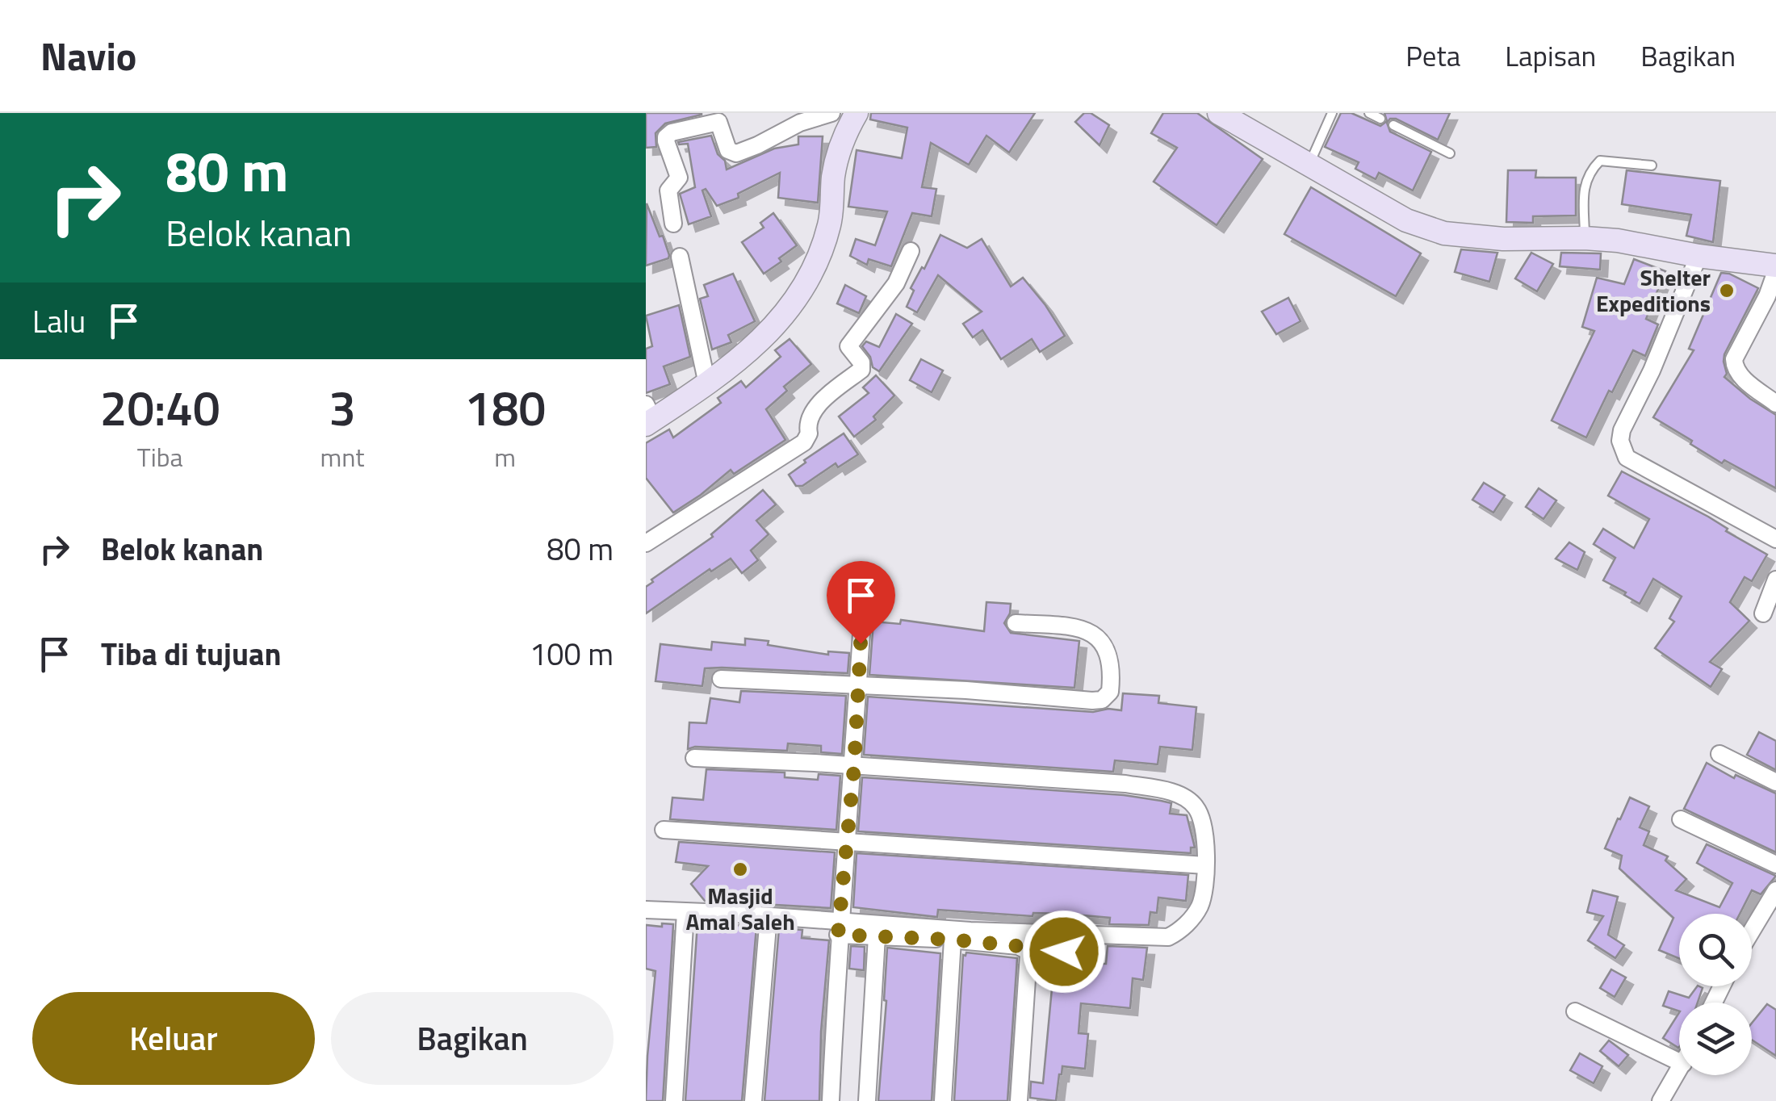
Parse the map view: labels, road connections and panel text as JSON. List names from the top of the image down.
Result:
{
  "places": ["Shelter Expeditions", "Masjid Amal Saleh"],
  "page": {
    "header": "Navio",
    "nav": ["Peta", "Lapisan", "Bagikan"],
    "turn": ["80 m", "Belok kanan"],
    "then": "Lalu",
    "eta": [
      "20:40",
      "Tiba",
      "3",
      "mnt",
      "180",
      "m"
    ],
    "list": [
      {
        "name": "Belok kanan",
        "value": "80 m"
      },
      {
        "name": "Tiba di tujuan",
        "value": "100 m"
      }
    ],
    "buttons": ["Keluar", "Bagikan"]
  }
}
